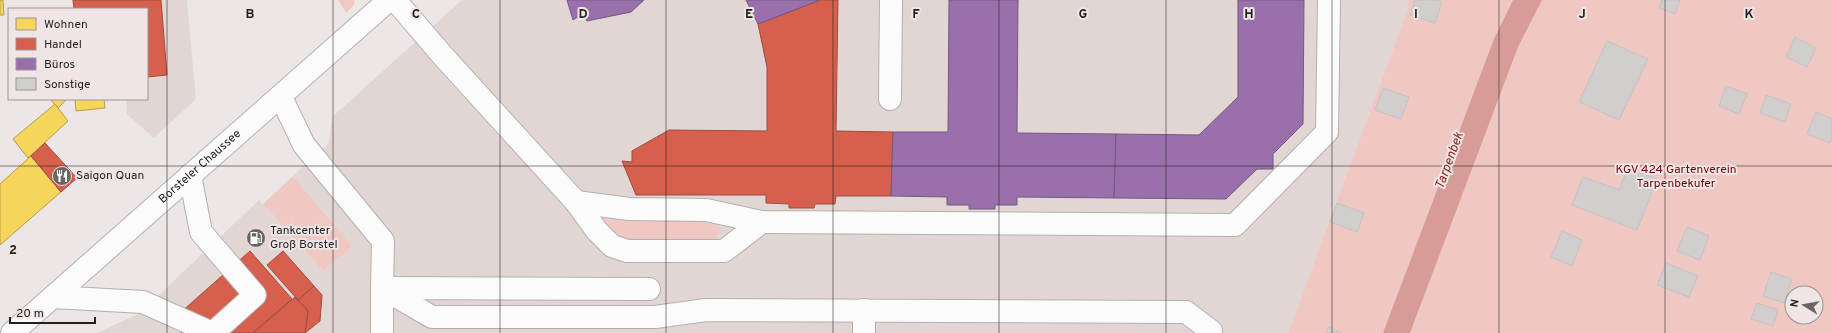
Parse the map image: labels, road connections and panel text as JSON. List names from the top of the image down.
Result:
{
  "streets": {
    "main road": ["Borsteler Chaussee"]
  },
  "water": ["Tarpenbek"],
  "parks": ["KGV 424 Gartenverein Tarpenbekufer"],
  "places": {
    "restaurant": ["Saigon Quan"],
    "fuel station": ["Tankcenter Groß Borstel"]
  },
  "legend": [
    "Wohnen",
    "Handel",
    "Büros",
    "Sonstige"
  ],
  "scale_bar": "20 m",
  "north": "left",
  "grid": {
    "columns": [
      "B",
      "C",
      "D",
      "E",
      "F",
      "G",
      "H",
      "I",
      "J",
      "K"
    ],
    "rows": ["2"]
  }
}
